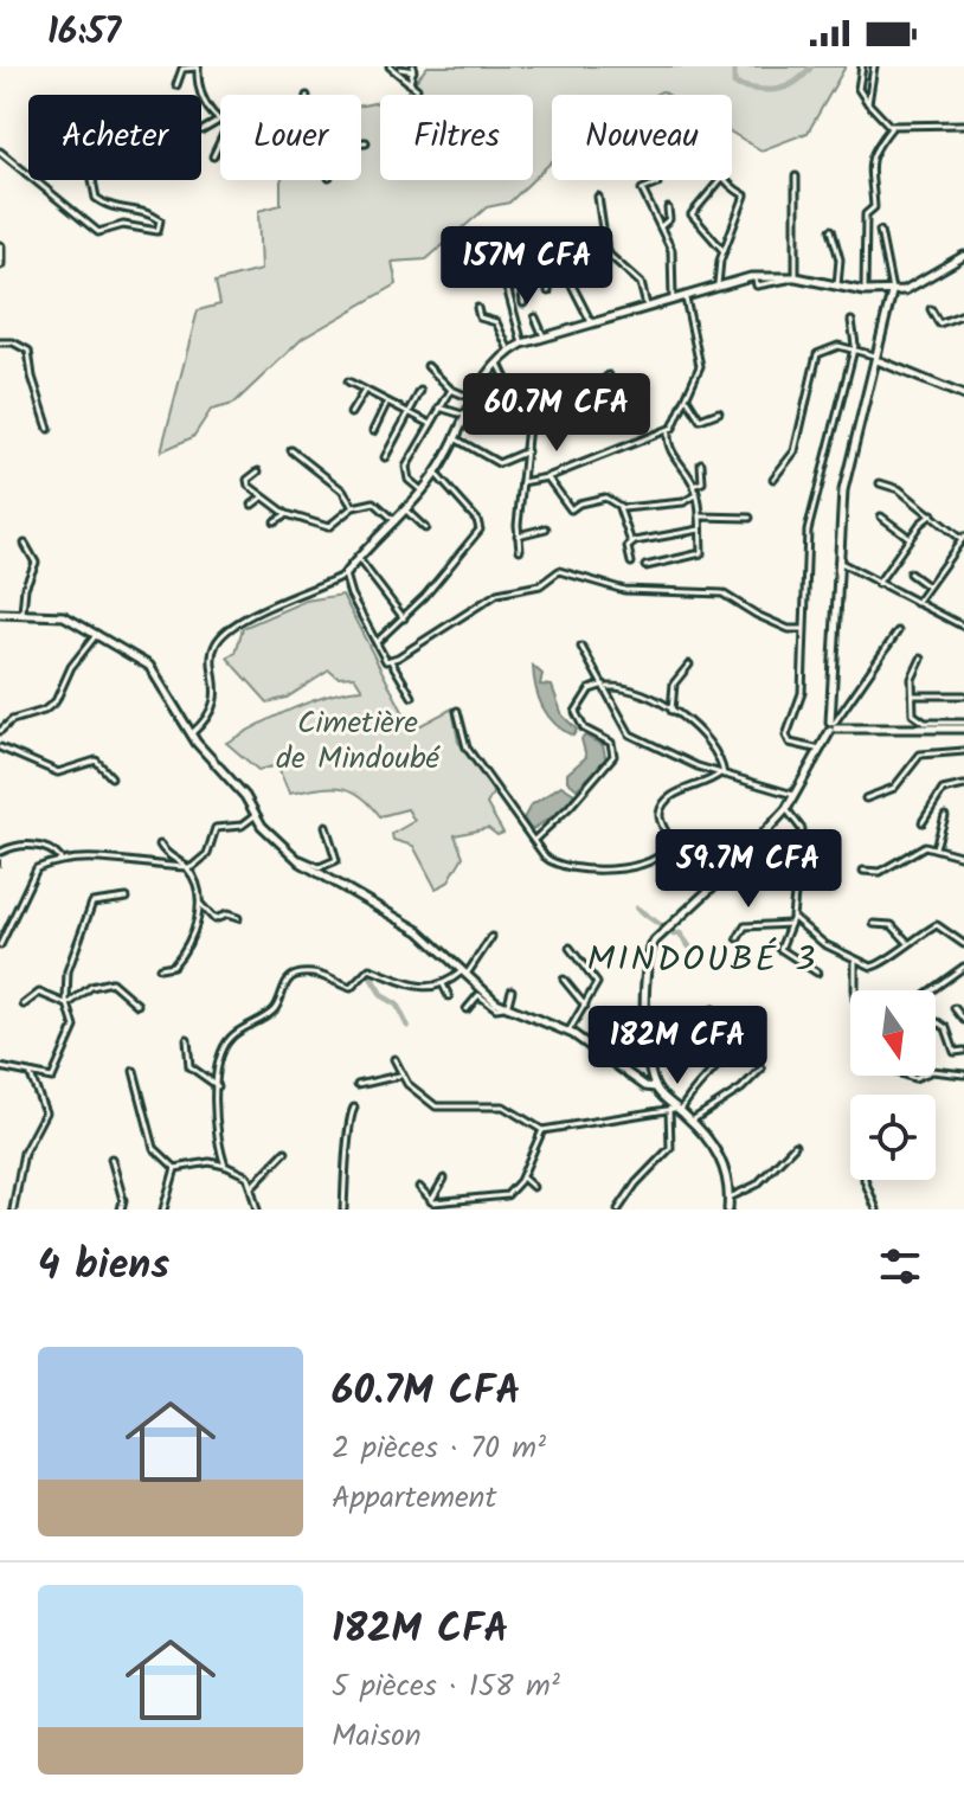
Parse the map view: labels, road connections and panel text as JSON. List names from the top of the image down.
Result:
{
  "districts": ["MINDOUBÉ 3"],
  "parks": ["Cimetière de Mindoubé"],
  "north": "bottom",
  "page": {
    "status": "16:57",
    "chip": [
      "Acheter",
      "Louer",
      "Filtres",
      "Nouveau"
    ],
    "price": [
      "157M CFA",
      "60.7M CFA",
      "59.7M CFA",
      "182M CFA"
    ],
    "heading": "4 biens",
    "list": [
      {
        "name": "60.7M CFA",
        "note": "2 pièces · 70 m² · Appartement"
      },
      {
        "name": "182M CFA",
        "note": "5 pièces · 158 m² · Maison"
      }
    ]
  }
}
